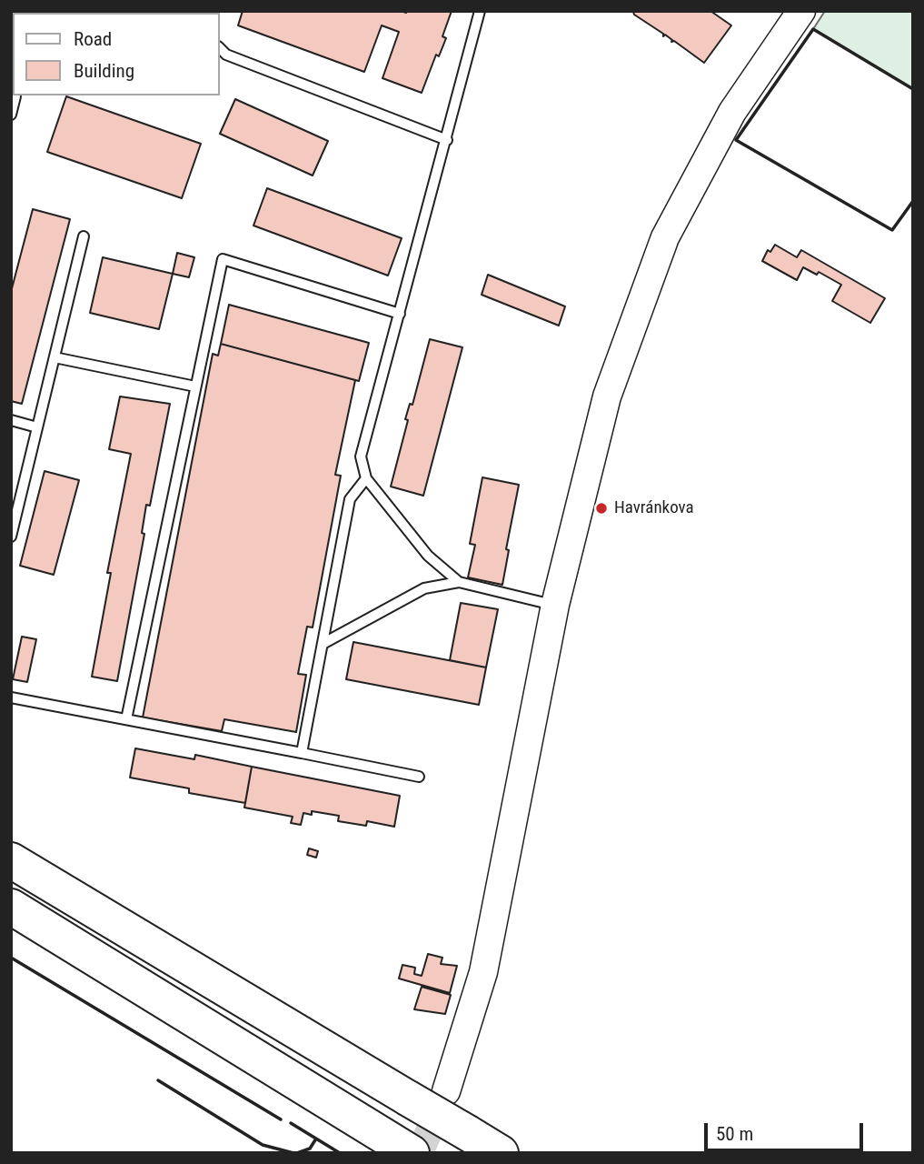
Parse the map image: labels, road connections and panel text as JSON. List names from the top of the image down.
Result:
{
  "places": ["Havránkova"],
  "legend": ["Road", "Building"],
  "scale_bar": "50 m"
}
